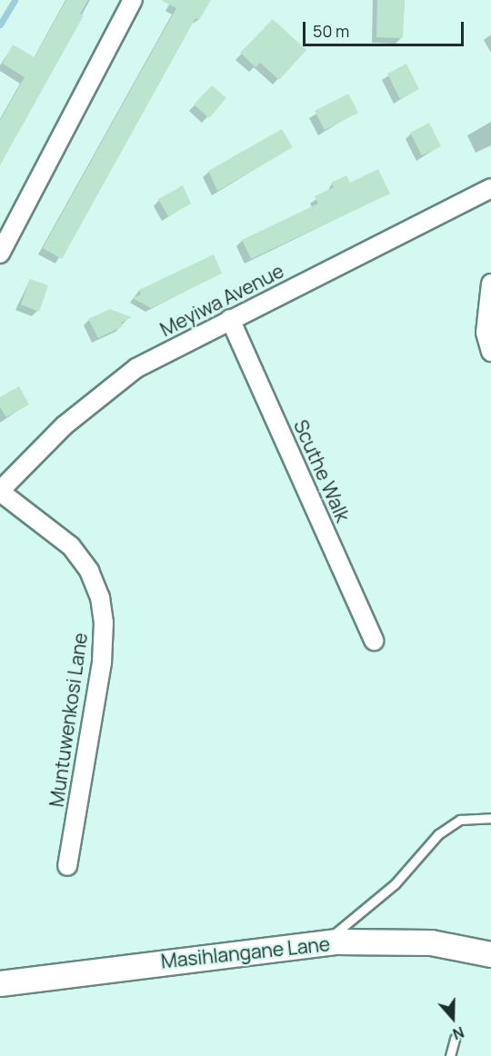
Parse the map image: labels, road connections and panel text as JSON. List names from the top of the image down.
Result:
{
  "streets": {
    "street": [
      "Meyiwa Avenue",
      "Scuthe Walk",
      "Muntuwenkosi Lane",
      "Masihlangane Lane"
    ]
  },
  "crossings": [
    ["Meyiwa Avenue", "Scuthe Walk"],
    ["Meyiwa Avenue", "Muntuwenkosi Lane"]
  ],
  "scale_bar": "50 m",
  "north": "bottom"
}
